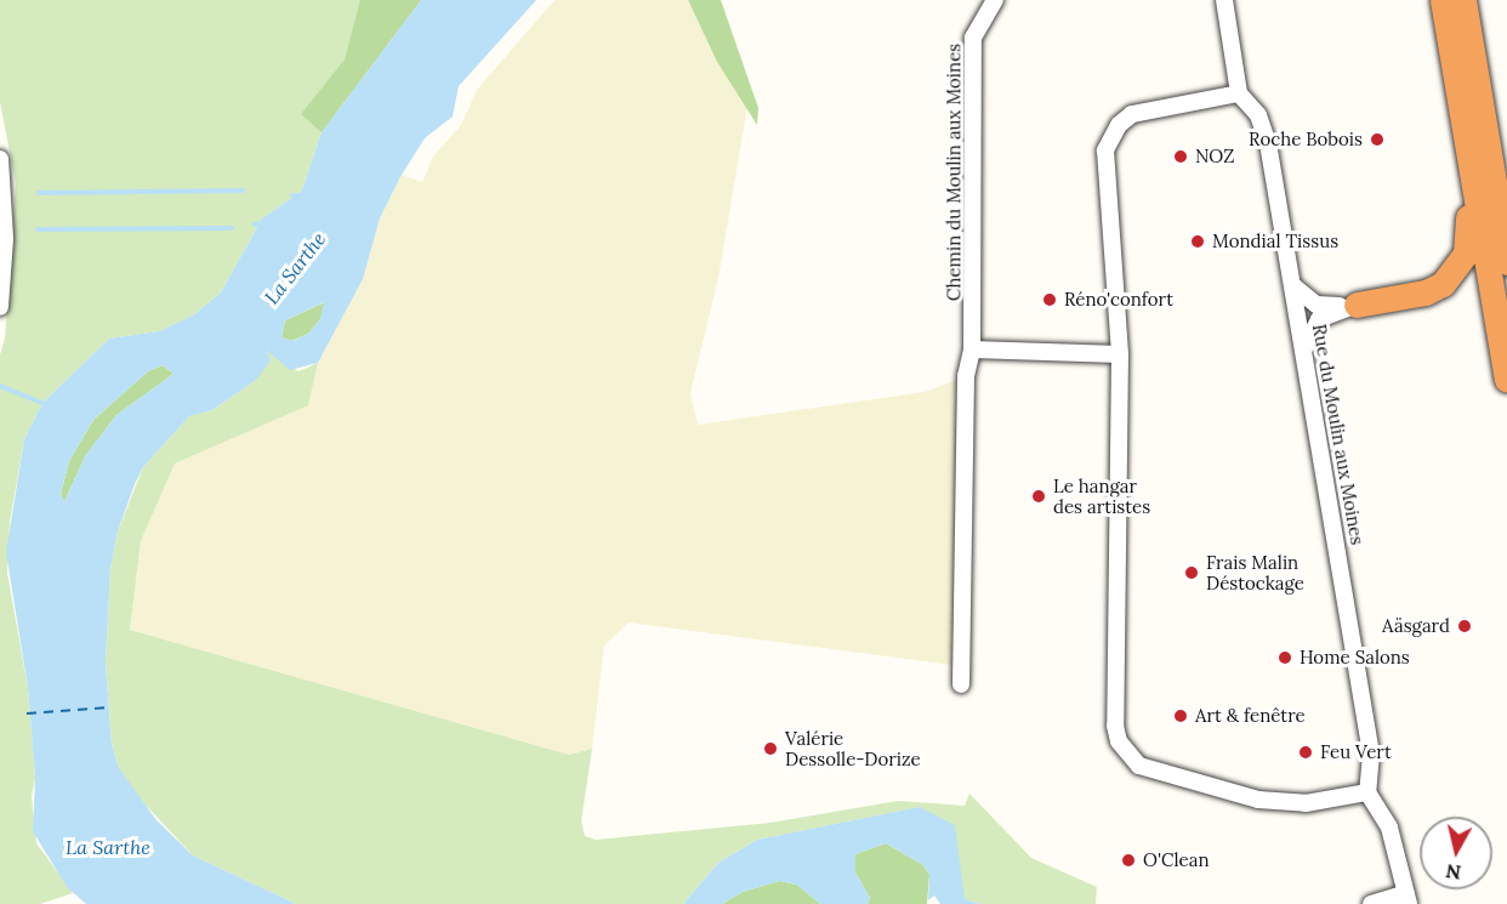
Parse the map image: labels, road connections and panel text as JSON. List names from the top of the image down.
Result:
{
  "streets": {
    "street": ["Chemin du Moulin aux Moines", "Rue du Moulin aux Moines"]
  },
  "water": ["La Sarthe"],
  "places": [
    "Roche Bobois",
    "NOZ",
    "Mondial Tissus",
    "Réno'confort",
    "Le hangar des artistes",
    "Frais Malin Déstockage",
    "Aäsgard",
    "Home Salons",
    "Art & fenêtre",
    "Valérie Dessolle-Dorize",
    "Feu Vert",
    "O'Clean"
  ],
  "north": "bottom"
}
